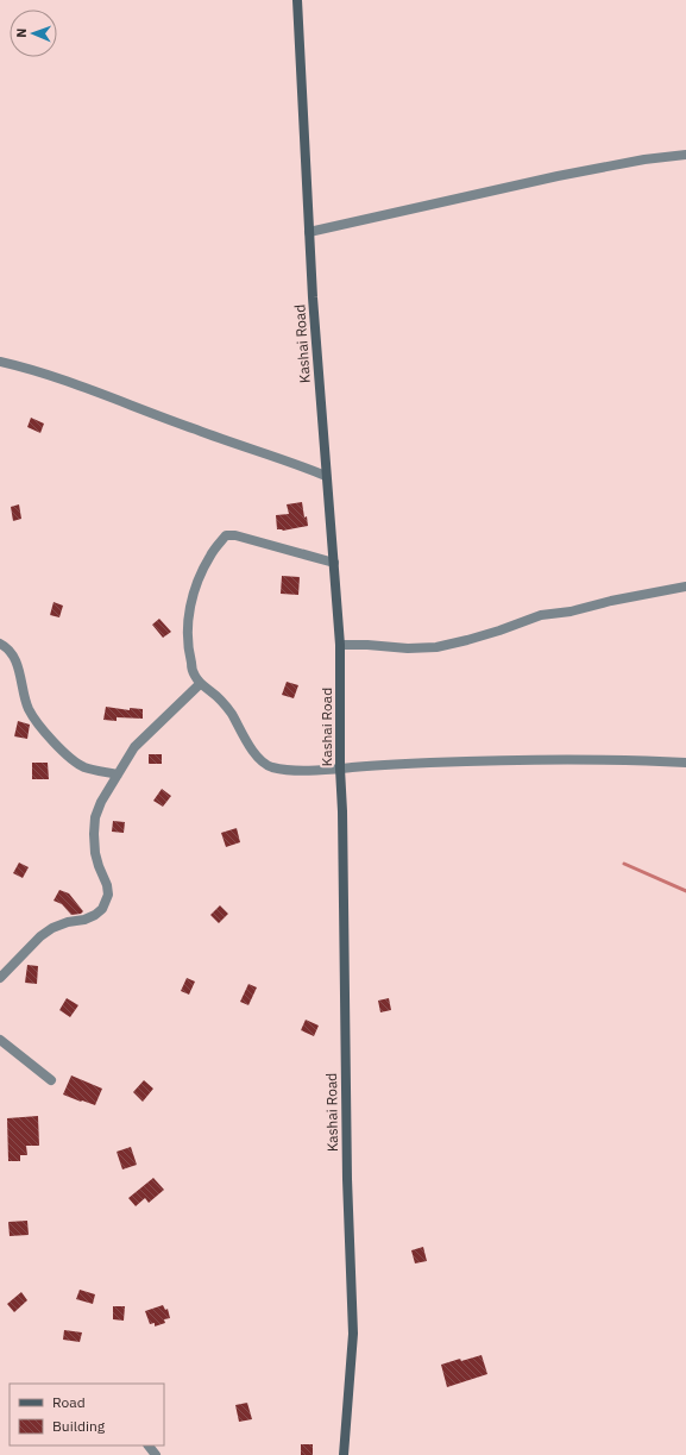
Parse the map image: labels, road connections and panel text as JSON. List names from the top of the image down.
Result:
{
  "streets": {
    "street": ["Kashai Road"]
  },
  "legend": ["Road", "Building"],
  "north": "left"
}
